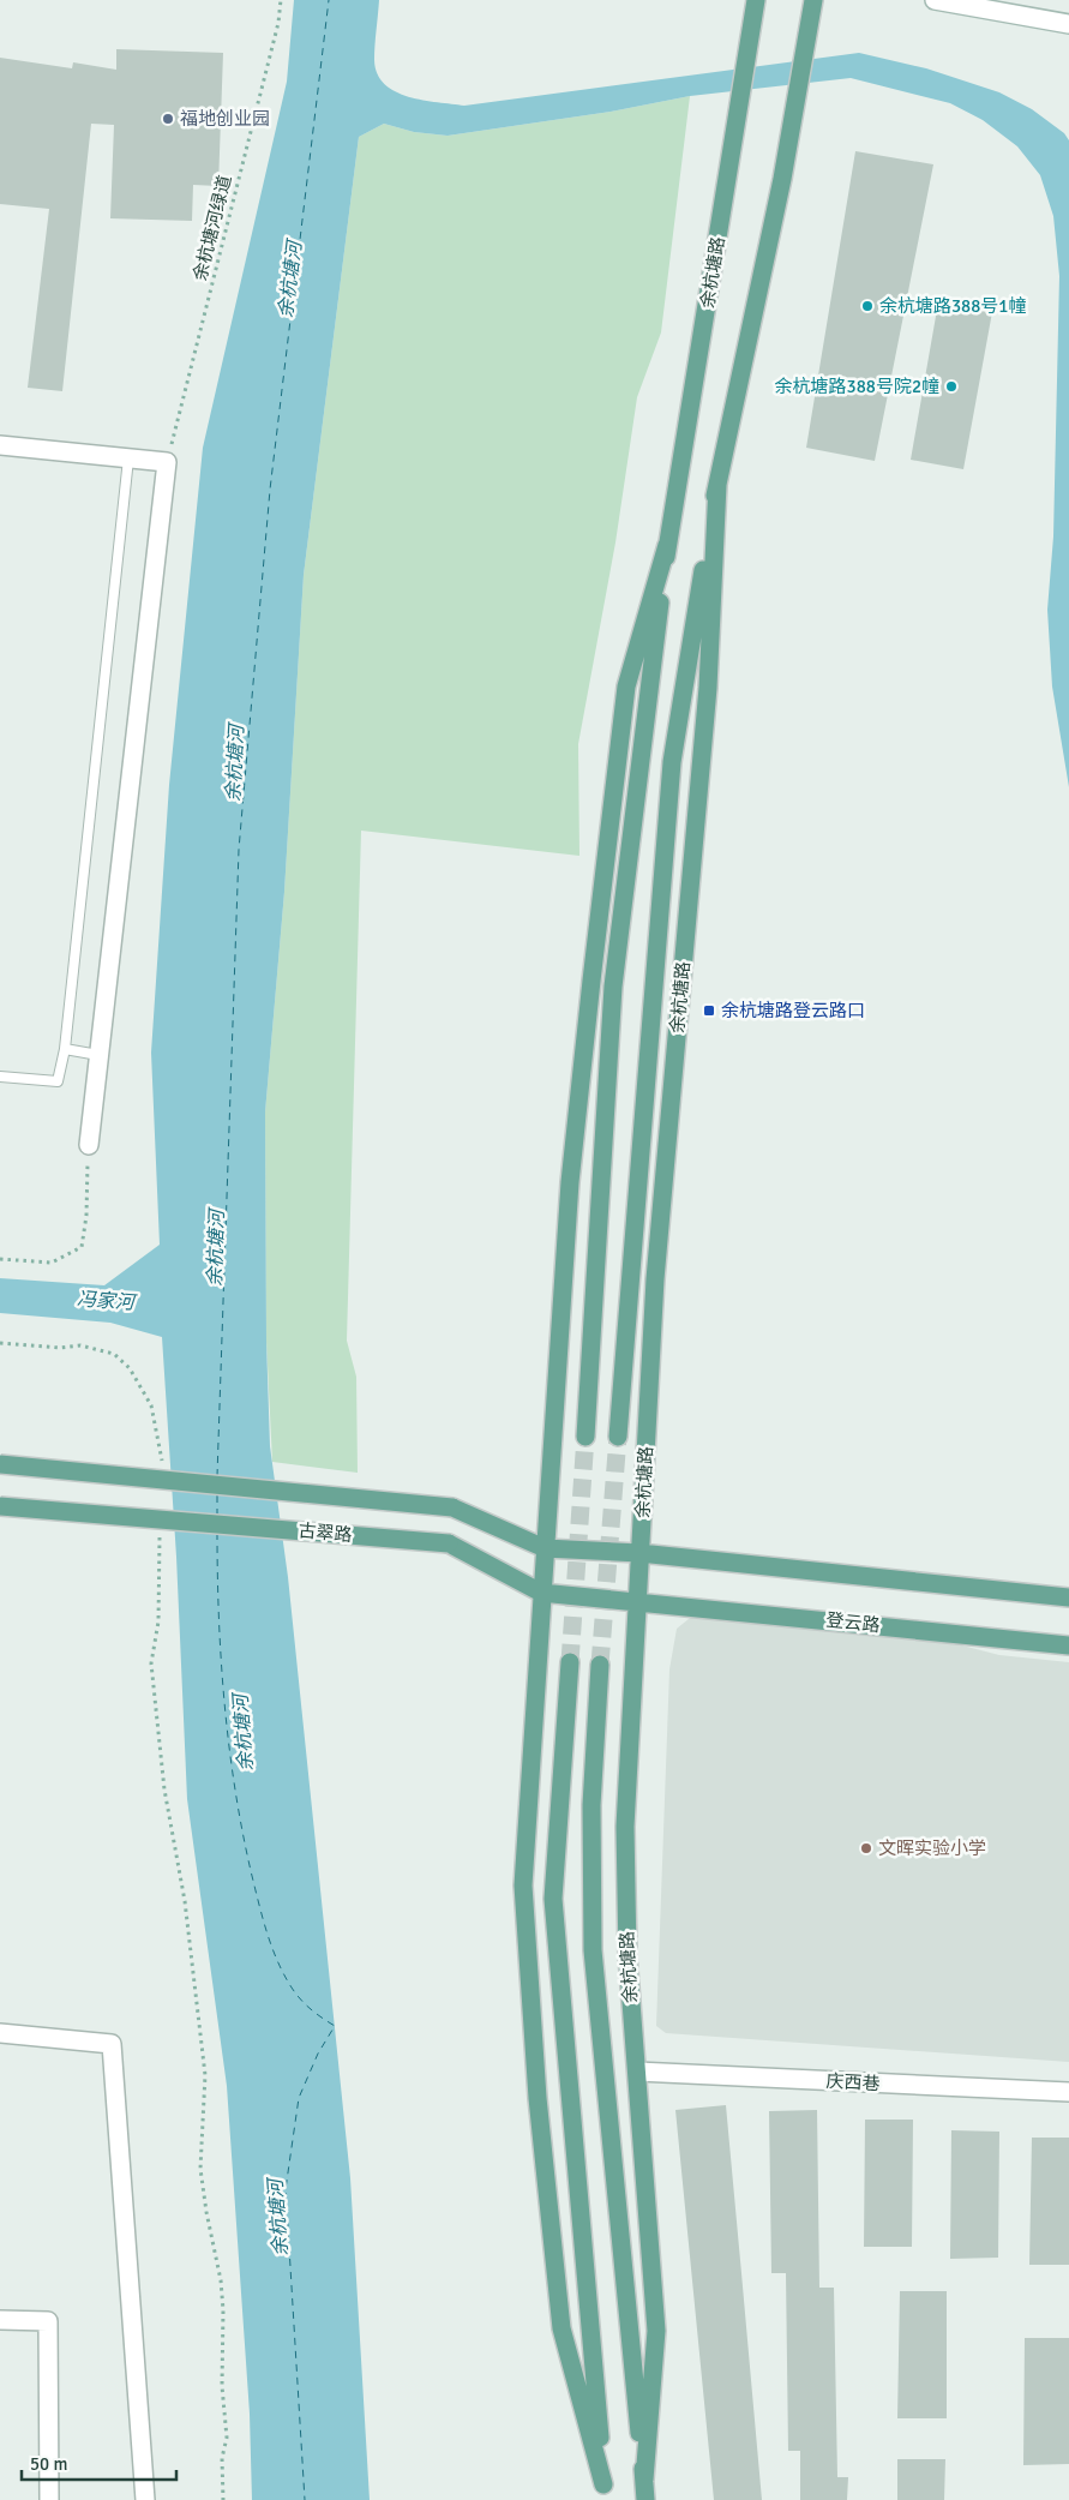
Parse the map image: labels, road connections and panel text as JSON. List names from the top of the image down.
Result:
{
  "streets": {
    "main road": ["余杭塘路", "古翠路", "登云路"],
    "street": ["庆西巷"],
    "path": ["余杭塘河绿道"]
  },
  "crossings": [
    ["余杭塘路", "古翠路"],
    ["余杭塘路", "登云路"],
    ["余杭塘路", "庆西巷"],
    ["古翠路", "登云路"]
  ],
  "water": ["余杭塘河", "冯家河"],
  "places": {
    "other": [
      "福地创业园",
      "余杭塘路388号1幢",
      "余杭塘路388号院2幢",
      "文晖实验小学"
    ],
    "transit": ["余杭塘路登云路口"]
  },
  "scale_bar": "50 m"
}
